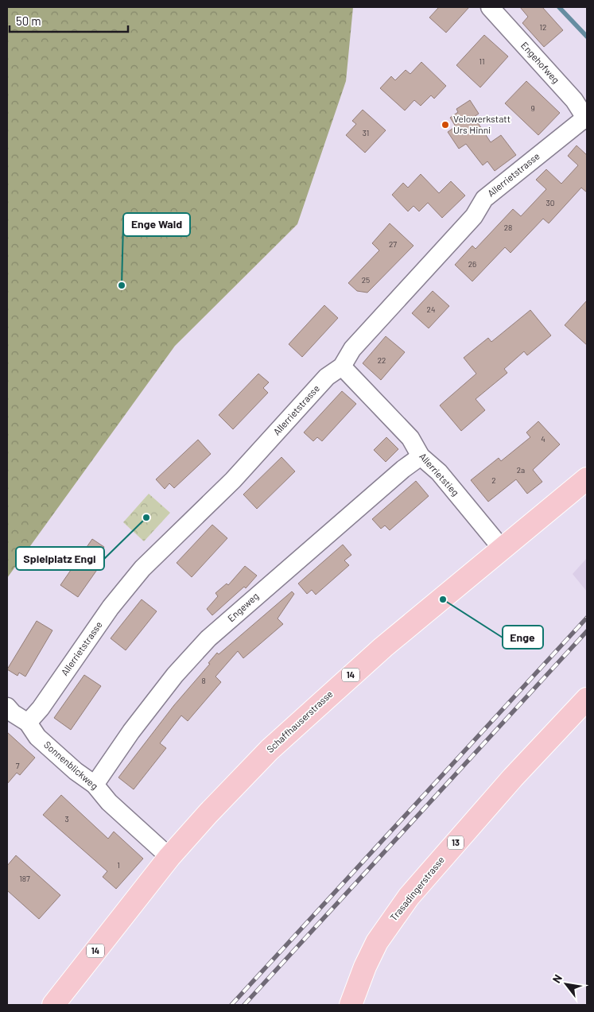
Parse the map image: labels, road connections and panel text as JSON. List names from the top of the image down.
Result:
{
  "streets": {
    "main road": [
      "14",
      "Schaffhauserstrasse",
      "13",
      "Trasadingerstrasse"
    ],
    "street": [
      "Engehofweg",
      "Allerrietstrasse",
      "Allerrietstieg",
      "Engeweg",
      "Sonnenblickweg"
    ]
  },
  "crossings": [
    ["Engehofweg", "Allerrietstrasse"],
    ["Allerrietstrasse", "Allerrietstieg"],
    ["Allerrietstrasse", "Sonnenblickweg"],
    ["Allerrietstieg", "Engeweg"],
    ["Allerrietstieg", "Schaffhauserstrasse"],
    ["Engeweg", "Sonnenblickweg"],
    ["Schaffhauserstrasse", "Sonnenblickweg"]
  ],
  "places": [
    "Velowerkstatt Urs Hinni",
    "Enge Wald",
    "Spielplatz Engi",
    "Enge"
  ],
  "house_numbers": [
    "12",
    "11",
    "9",
    "31",
    "30",
    "28",
    "27",
    "26",
    "25",
    "24",
    "22",
    "4",
    "2a",
    "2",
    "8",
    "7",
    "3",
    "1",
    "187"
  ],
  "scale_bar": "50 m",
  "north": "top left"
}
